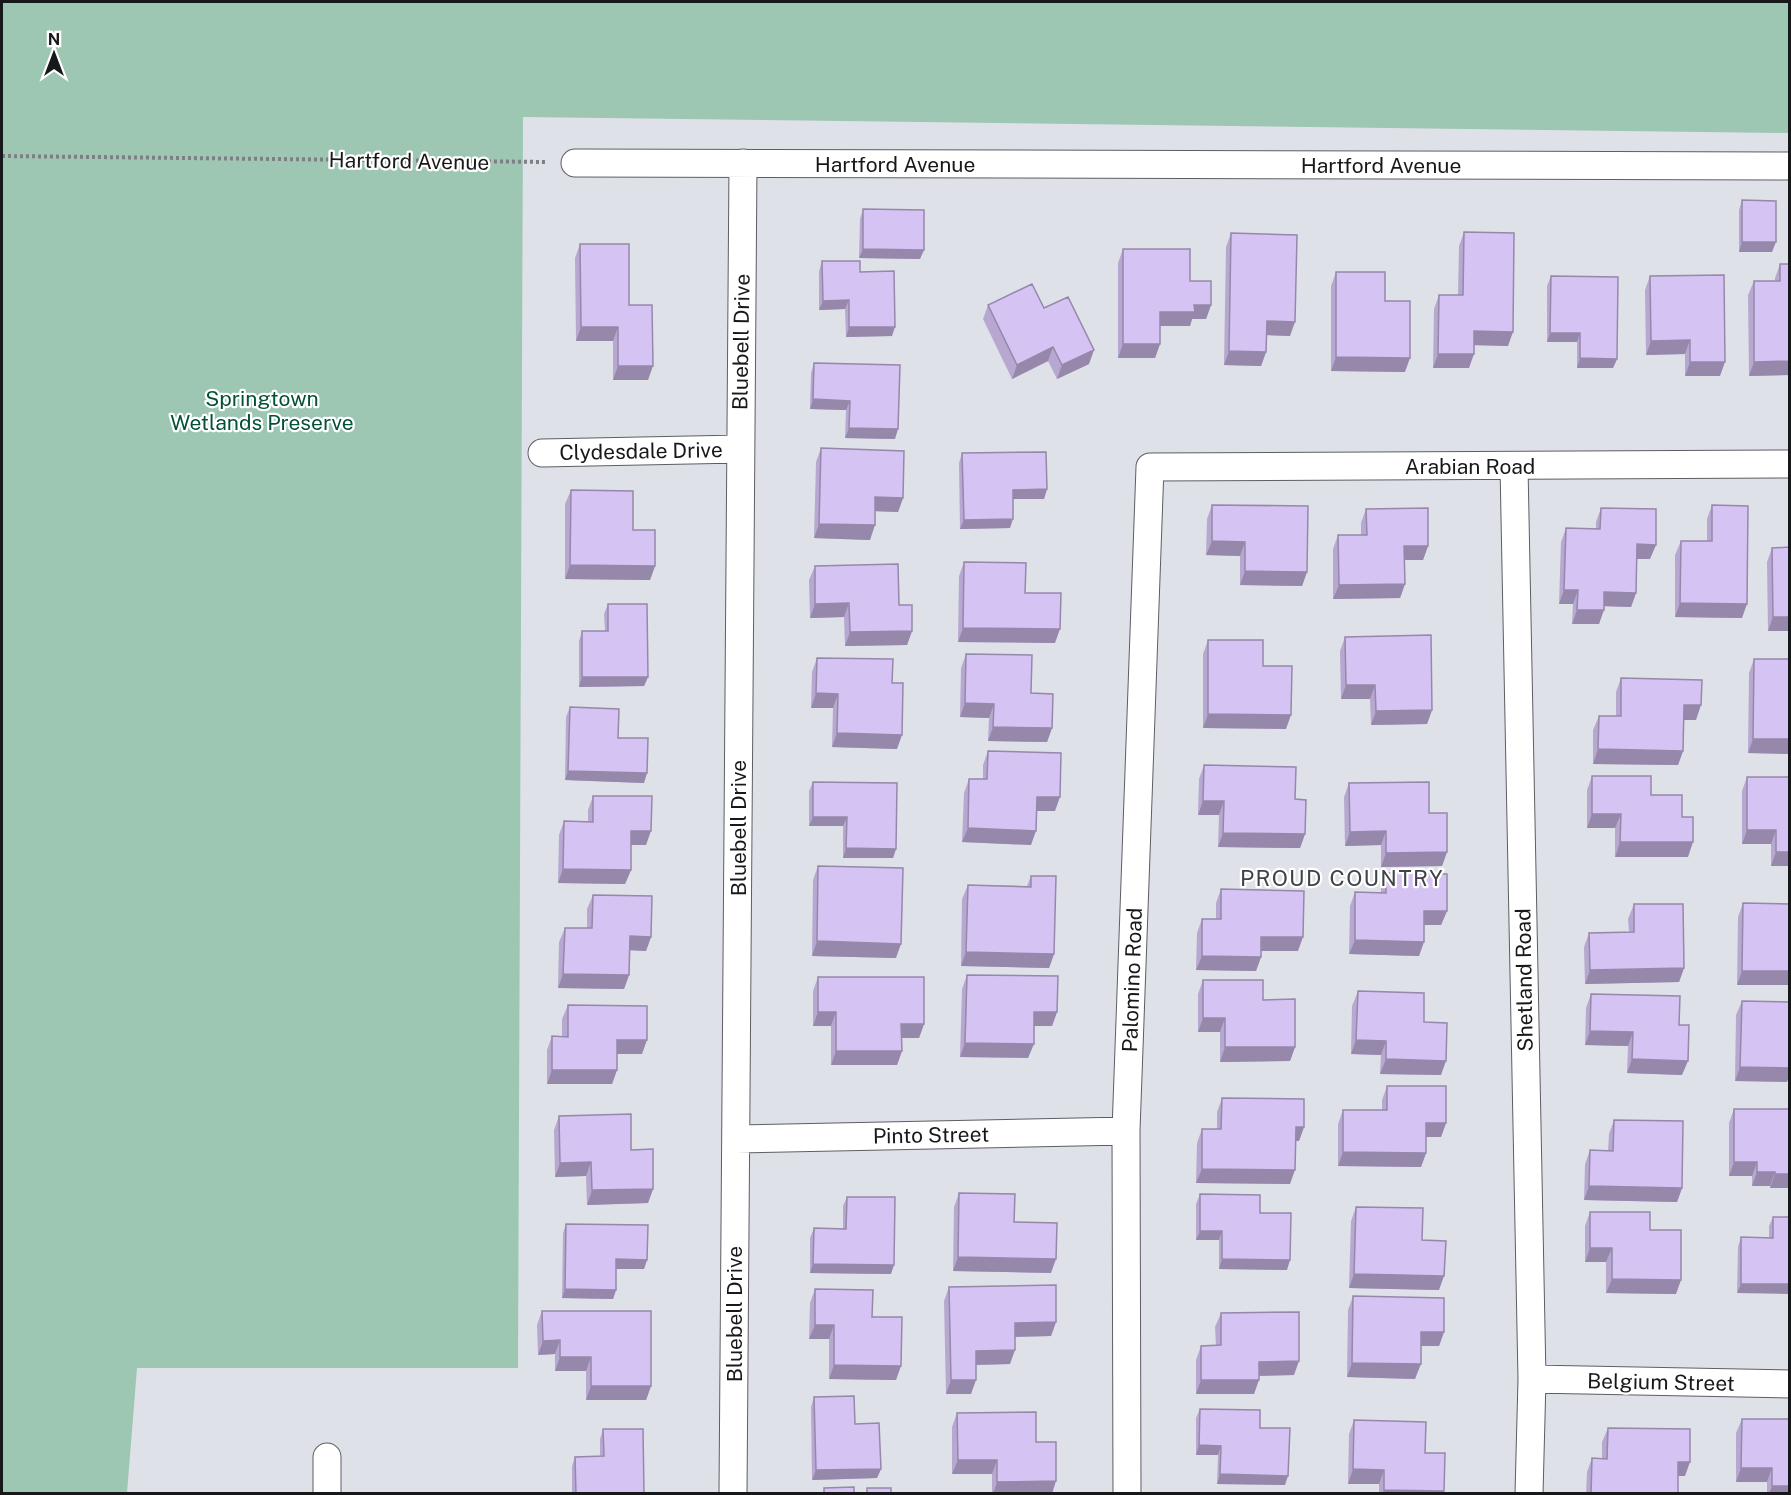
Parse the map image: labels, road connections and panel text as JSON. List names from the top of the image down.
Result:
{
  "streets": {
    "street": [
      "Hartford Avenue",
      "Bluebell Drive",
      "Clydesdale Drive",
      "Arabian Road",
      "Palomino Road",
      "Shetland Road",
      "Pinto Street",
      "Belgium Street"
    ]
  },
  "crossings": [
    ["Hartford Avenue", "Bluebell Drive"],
    ["Bluebell Drive", "Clydesdale Drive"],
    ["Bluebell Drive", "Pinto Street"],
    ["Arabian Road", "Palomino Road"],
    ["Arabian Road", "Shetland Road"],
    ["Palomino Road", "Pinto Street"],
    ["Shetland Road", "Belgium Street"]
  ],
  "districts": ["PROUD COUNTRY"],
  "parks": ["Springtown Wetlands Preserve"],
  "north": "top"
}
